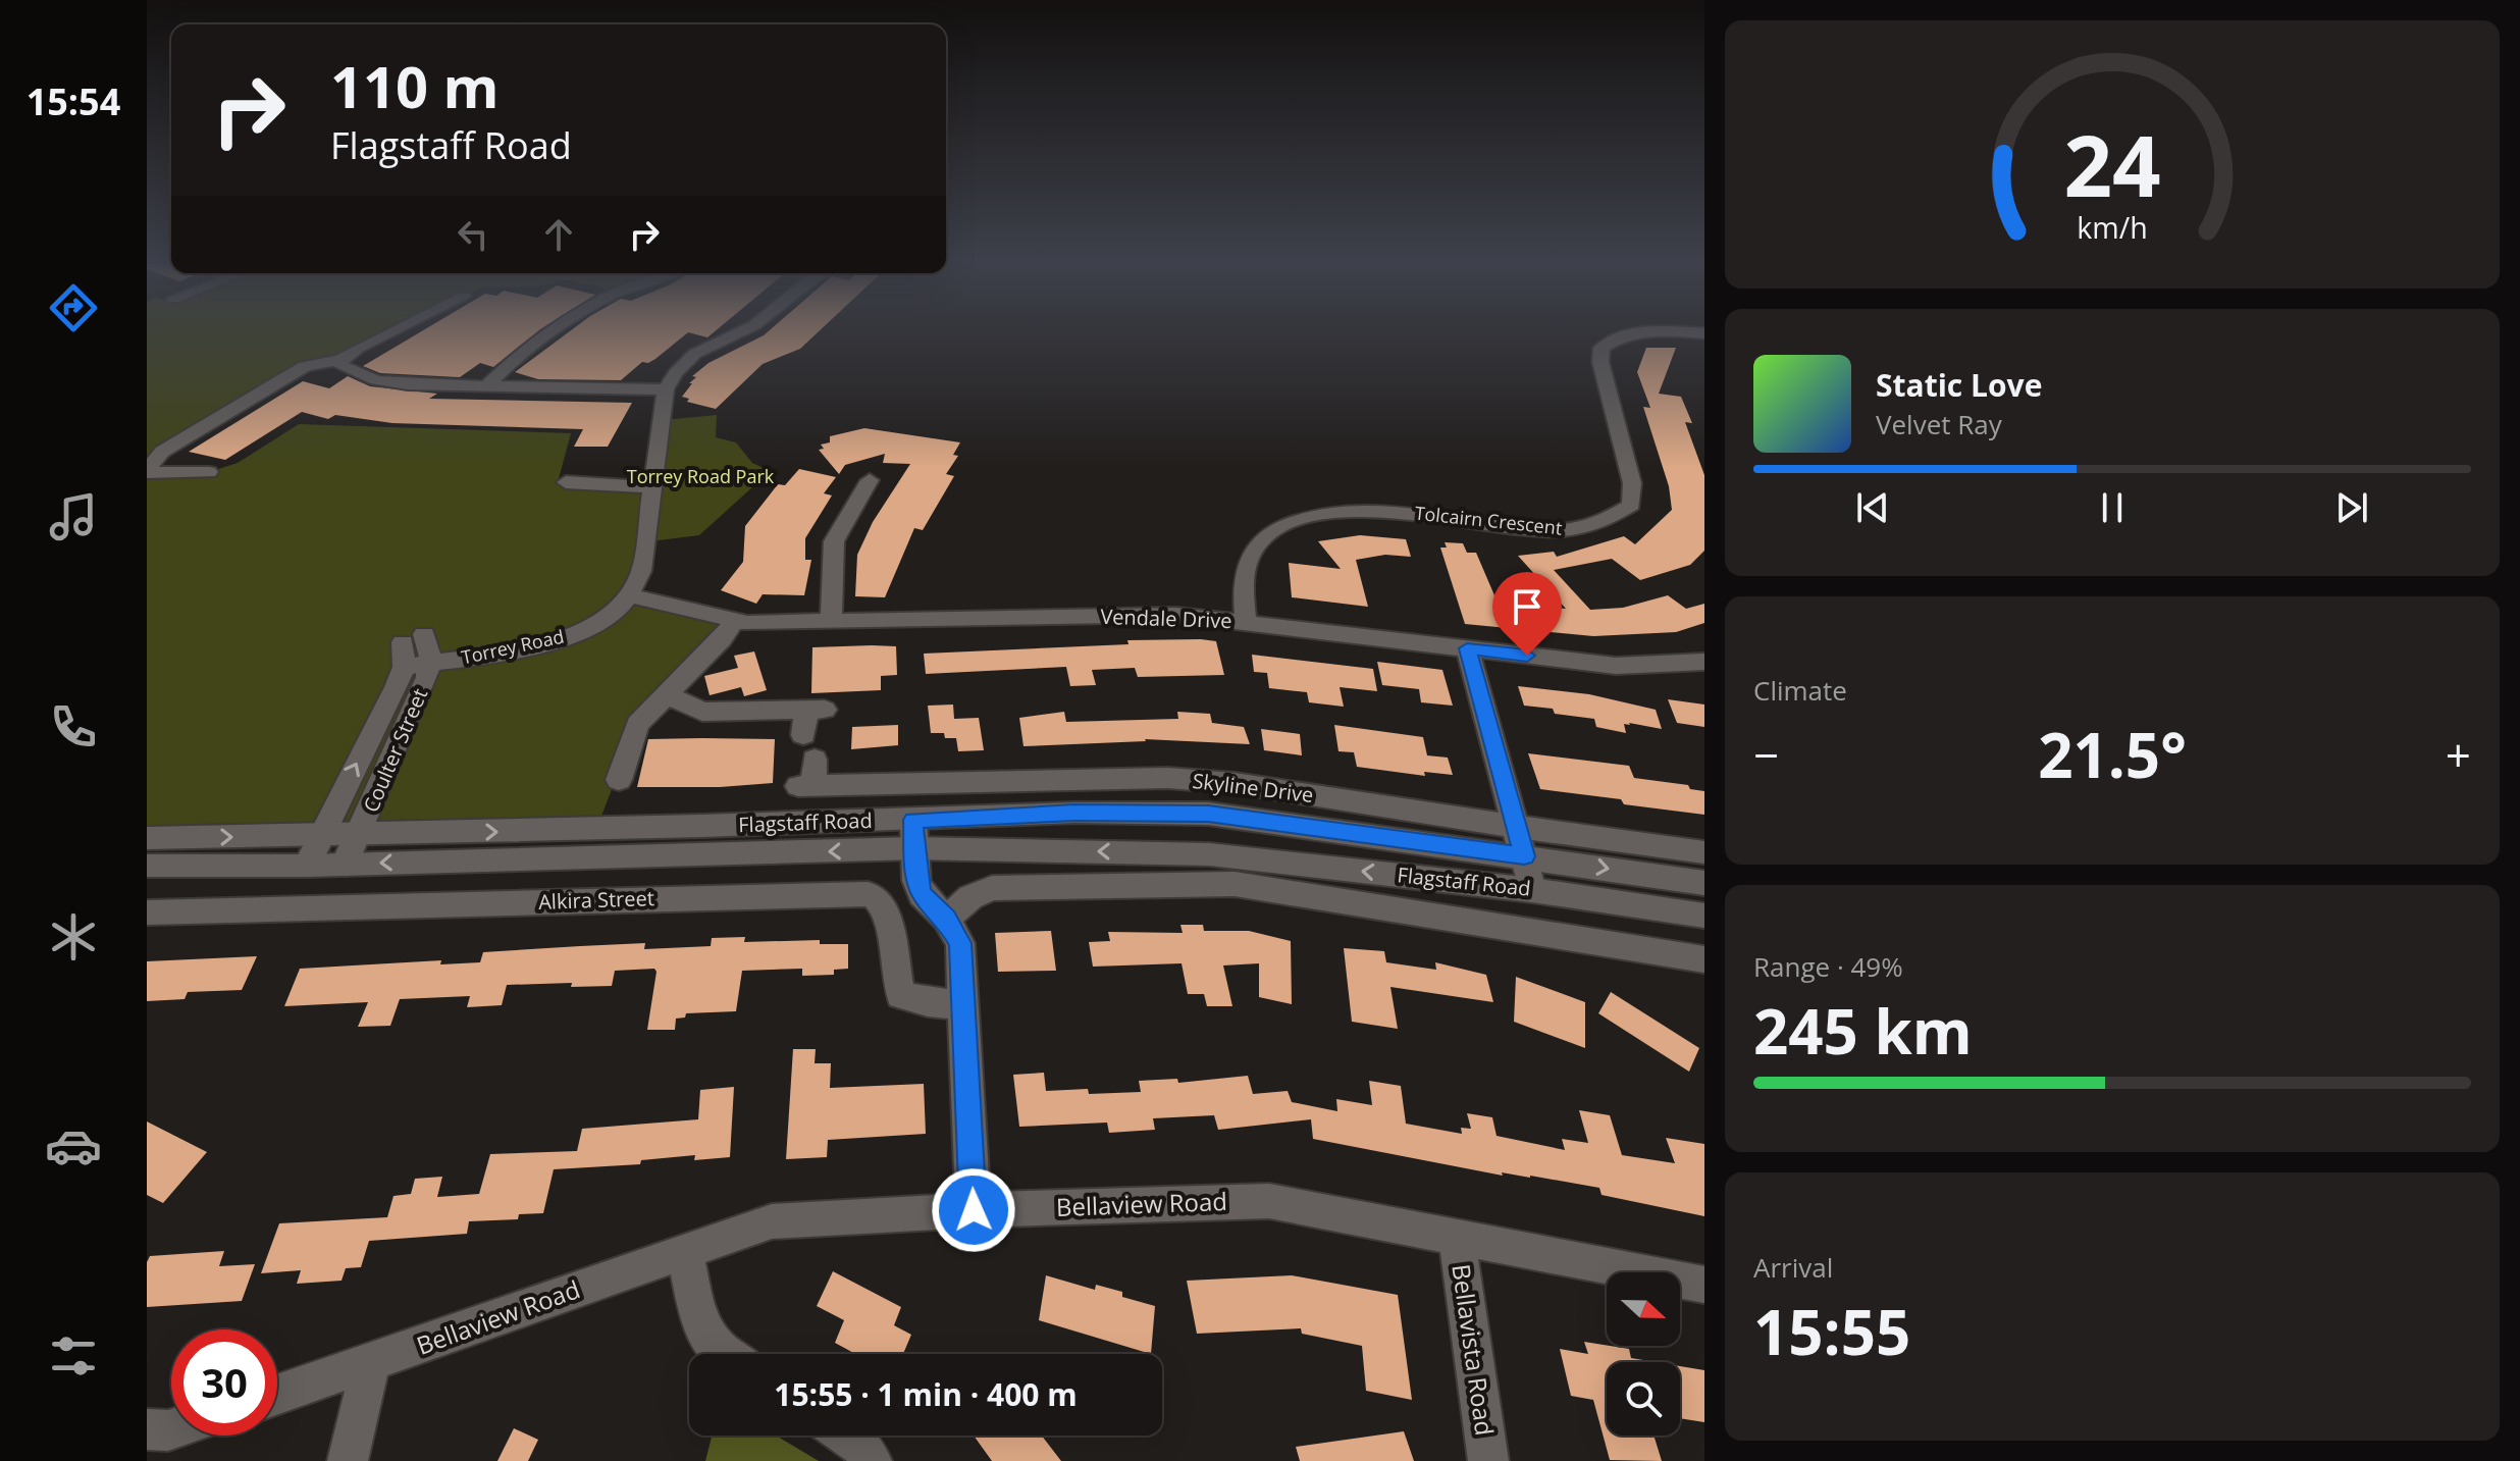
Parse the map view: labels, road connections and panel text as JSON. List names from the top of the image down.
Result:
{
  "streets": {
    "street": [
      "Tolcairn Crescent",
      "Vendale Drive",
      "Torrey Road",
      "Coulter Street",
      "Skyline Drive",
      "Flagstaff Road",
      "Alkira Street",
      "Bellaview Road",
      "Bellavista Road"
    ]
  },
  "crossings": [
    ["Tolcairn Crescent", "Vendale Drive"],
    ["Vendale Drive", "Torrey Road"],
    ["Torrey Road", "Coulter Street"],
    ["Coulter Street", "Flagstaff Road"],
    ["Bellaview Road", "Bellavista Road"]
  ],
  "one_way": ["Coulter Street"],
  "parks": ["Torrey Road Park"],
  "north": "right",
  "page": {
    "tabs": "15:54",
    "turn": ["110 m", "Flagstaff Road"],
    "song": ["Static Love", "Velvet Ray"],
    "tile": [
      "Climate",
      ["Range · 49%", "245 km"],
      ["Arrival", "15:55"]
    ],
    "heat": ["−", "21.5°", "+"],
    "limit": "30",
    "trip": "15:55 · 1 min · 400 m",
    "gauge": ["24", "km/h"]
  }
}
